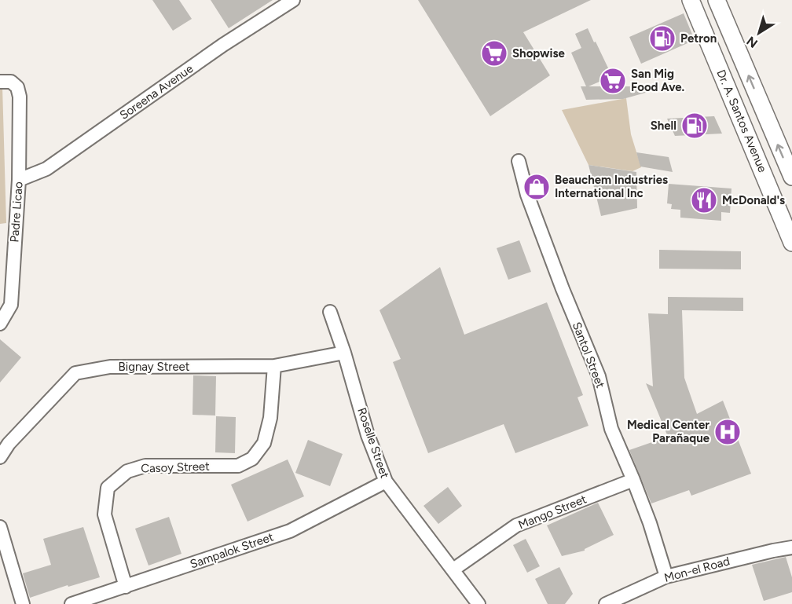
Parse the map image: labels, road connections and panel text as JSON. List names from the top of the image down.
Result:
{
  "streets": {
    "main road": ["Dr. A. Santos Avenue"],
    "street": [
      "Soreena Avenue",
      "Padre Licao",
      "Santol Street",
      "Bignay Street",
      "Roselle Street",
      "Casoy Street",
      "Mango Street",
      "Sampalok Street",
      "Mon-el Road"
    ]
  },
  "crossings": [
    ["Soreena Avenue", "Padre Licao"],
    ["Santol Street", "Mango Street"],
    ["Santol Street", "Mon-el Road"],
    ["Bignay Street", "Roselle Street"],
    ["Bignay Street", "Casoy Street"],
    ["Roselle Street", "Mango Street"],
    ["Roselle Street", "Sampalok Street"],
    ["Casoy Street", "Sampalok Street"]
  ],
  "places": {
    "fuel station": ["Petron", "Shell"],
    "supermarket": ["Shopwise", "San Mig Food Ave."],
    "shop": ["Beauchem Industries International Inc"],
    "restaurant": ["McDonald's"],
    "hospital": ["Medical Center Parañaque"]
  },
  "north": "bottom left"
}
